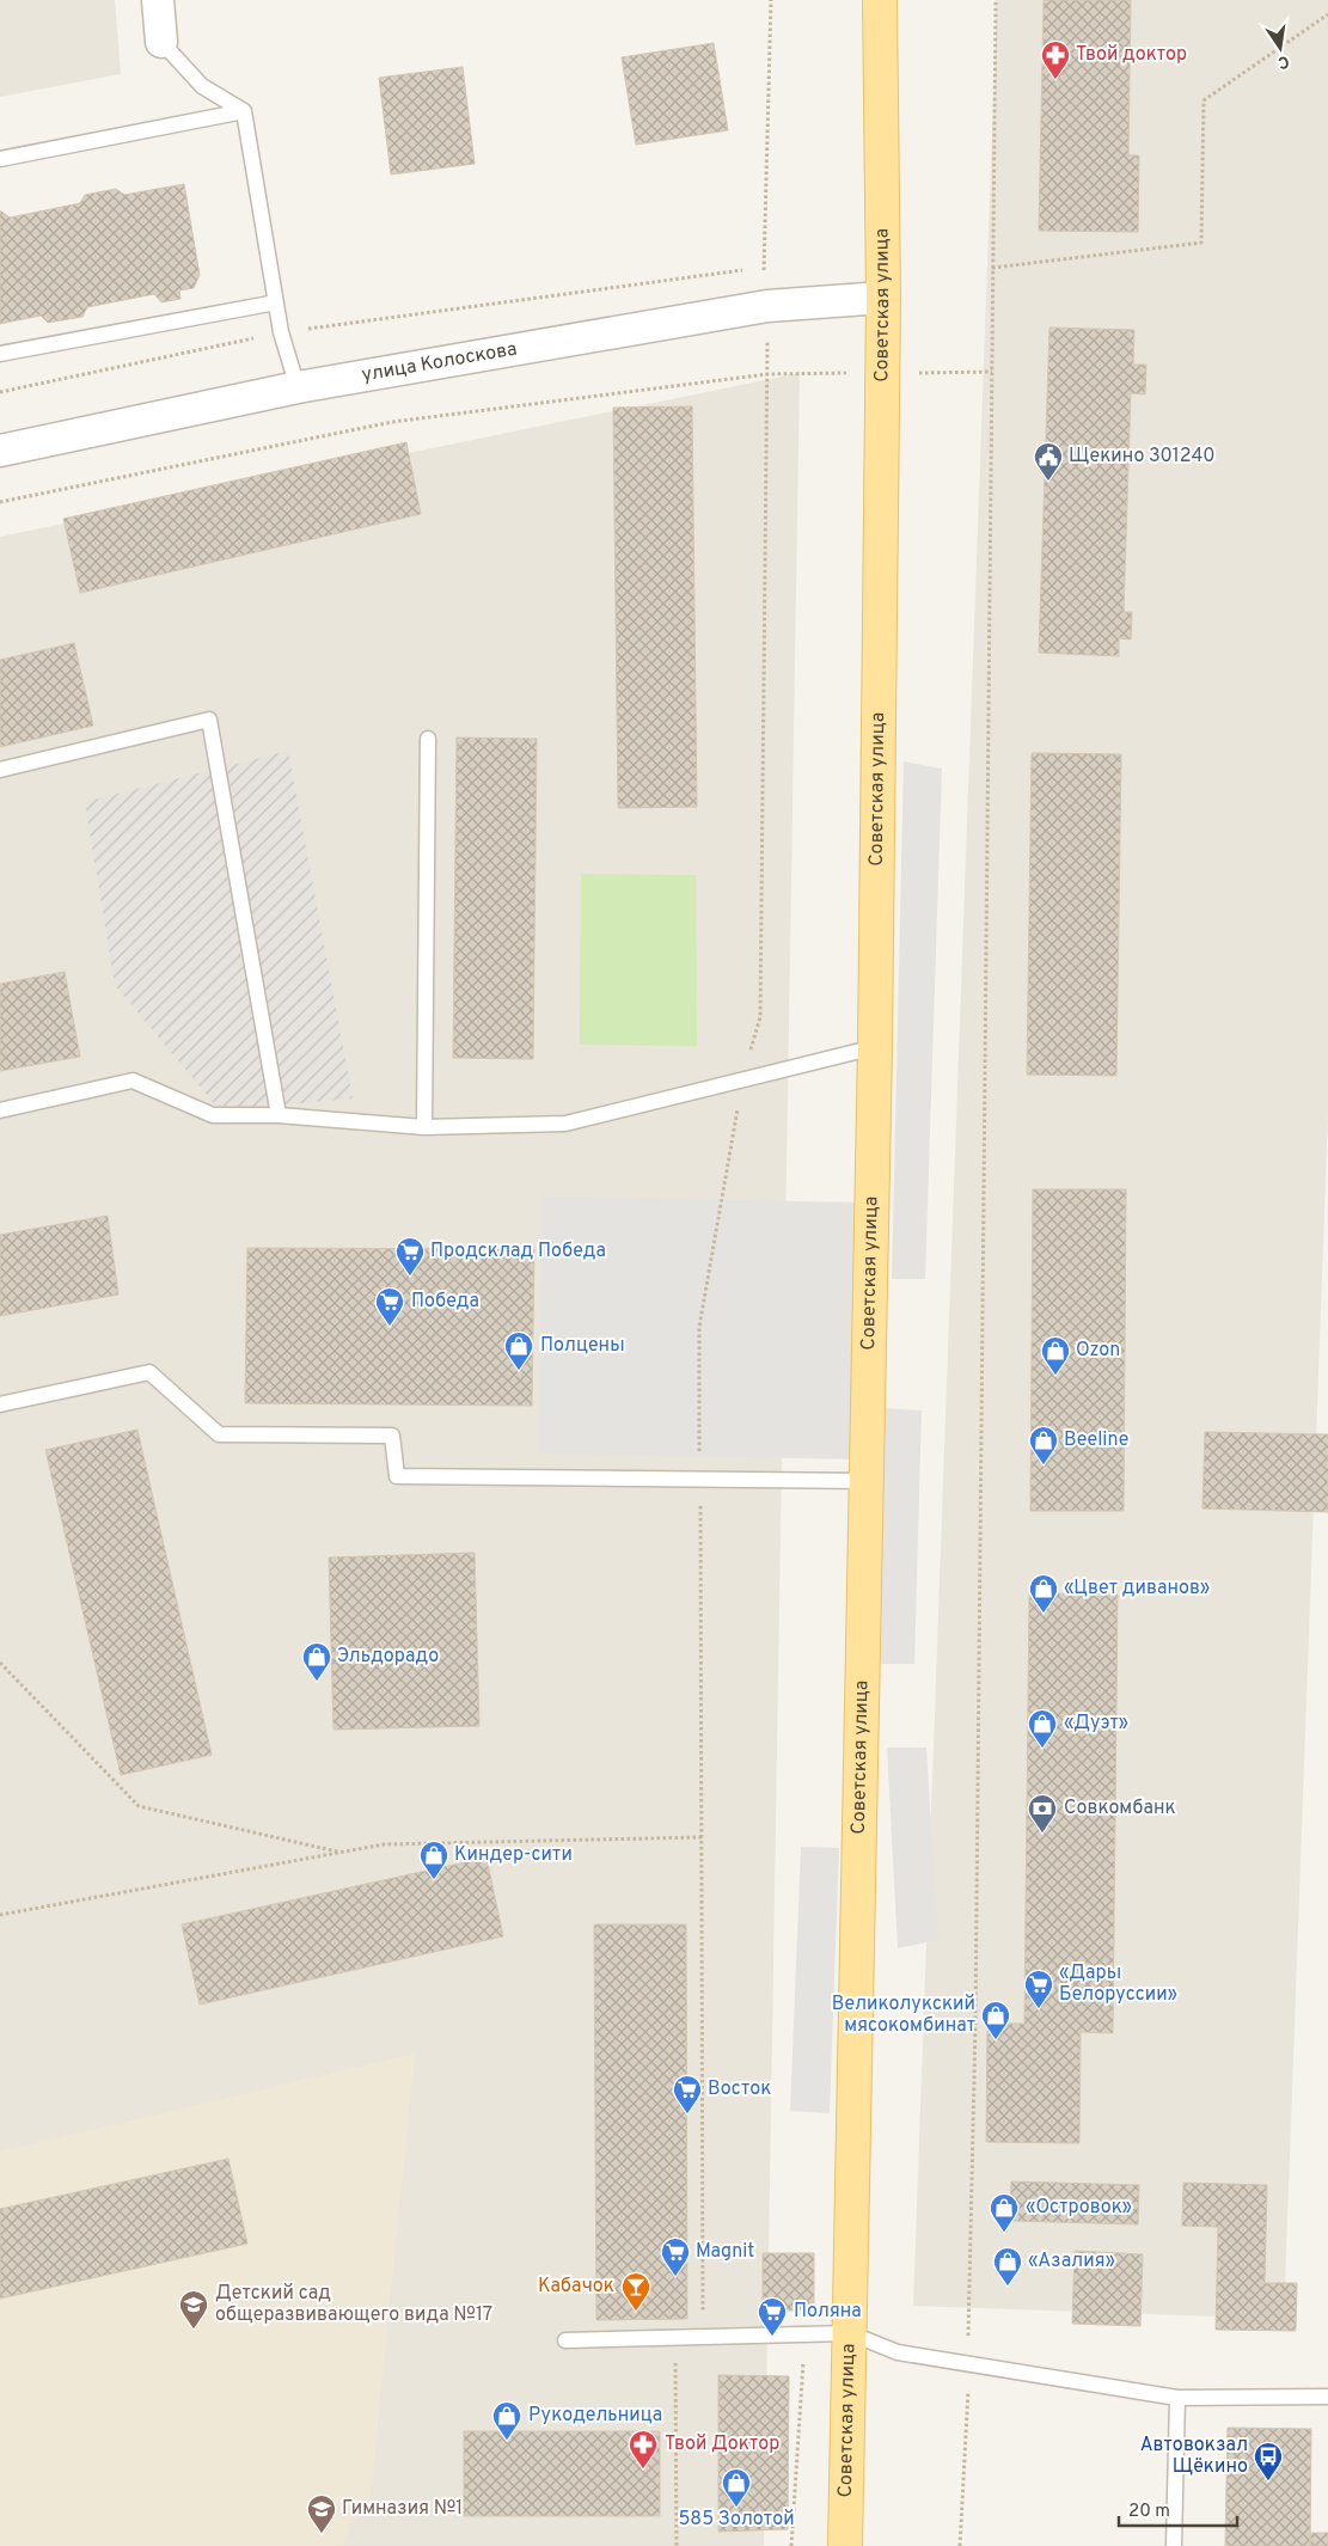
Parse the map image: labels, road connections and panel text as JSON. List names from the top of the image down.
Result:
{
  "streets": {
    "main road": ["Советская улица"],
    "street": ["улица Колоскова"]
  },
  "crossings": [
    ["Советская улица", "улица Колоскова"]
  ],
  "places": {
    "pharmacy": ["Твой доктор", "Твой Доктор"],
    "public building": ["Щекино 301240"],
    "supermarket": [
      "Продсклад Победа",
      "Победа",
      "«Дары Белоруссии»",
      "Восток",
      "Magnit",
      "Поляна"
    ],
    "shop": [
      "Полцены",
      "Ozon",
      "Beeline",
      "«Цвет диванов»",
      "Эльдорадо",
      "«Дуэт»",
      "Киндер-сити",
      "Великолукский мясокомбинат",
      "«Островок»",
      "«Азалия»",
      "Рукодельница",
      "585 Золотой"
    ],
    "bank": ["Совкомбанк"],
    "bar": ["Кабачок"],
    "school or university": ["Детский сад общеразвивающего вида №17", "Гимназия №1"],
    "bus stop": ["Автовокзал Щёкино"]
  },
  "scale_bar": "20 m",
  "north": "bottom"
}
